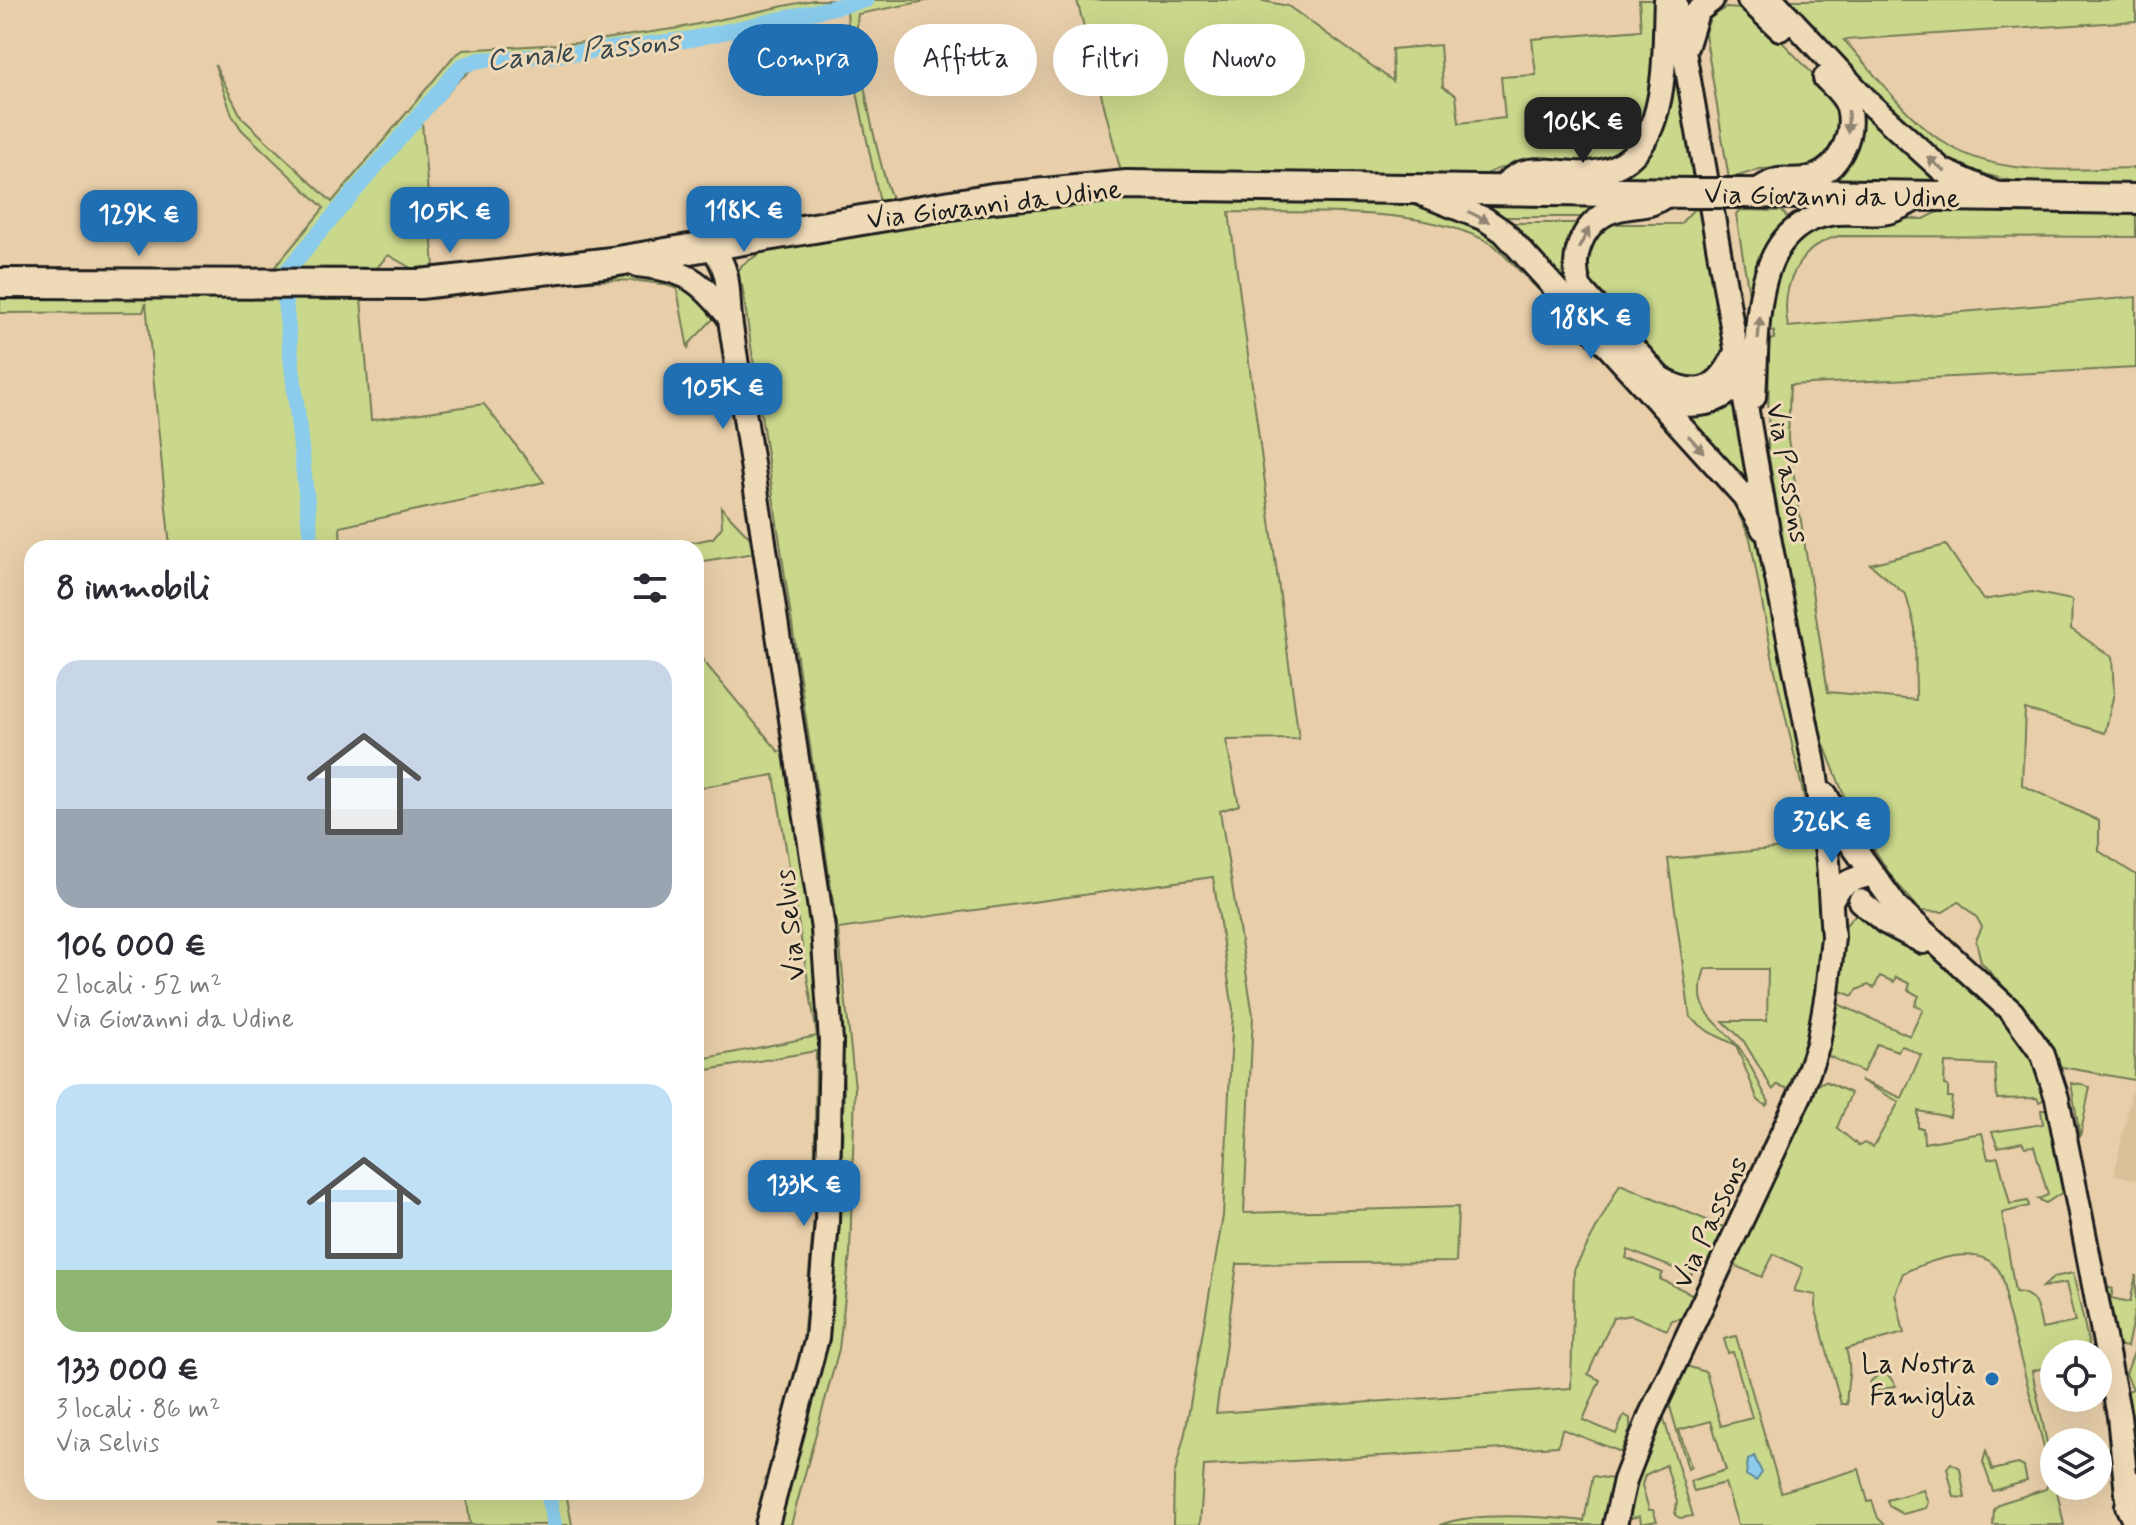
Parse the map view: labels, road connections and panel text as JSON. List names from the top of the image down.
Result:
{
  "streets": {
    "main road": ["Via Giovanni da Udine"],
    "street": ["Via Passons", "Via Selvis"]
  },
  "crossings": [
    ["Via Giovanni da Udine", "Via Selvis"]
  ],
  "water": ["Canale Passons"],
  "places": ["La Nostra Famiglia"],
  "page": {
    "chip": [
      "Compra",
      "Affitta",
      "Filtri",
      "Nuovo"
    ],
    "price": [
      "106K €",
      "118K €",
      "105K €",
      "129K €",
      "188K €",
      "105K €",
      "326K €",
      "133K €"
    ],
    "heading": "8 immobili",
    "list": [
      {
        "name": "106 000 €",
        "note": "2 locali · 52 m² · Via Giovanni da Udine"
      },
      {
        "name": "133 000 €",
        "note": "3 locali · 86 m² · Via Selvis"
      }
    ]
  }
}
